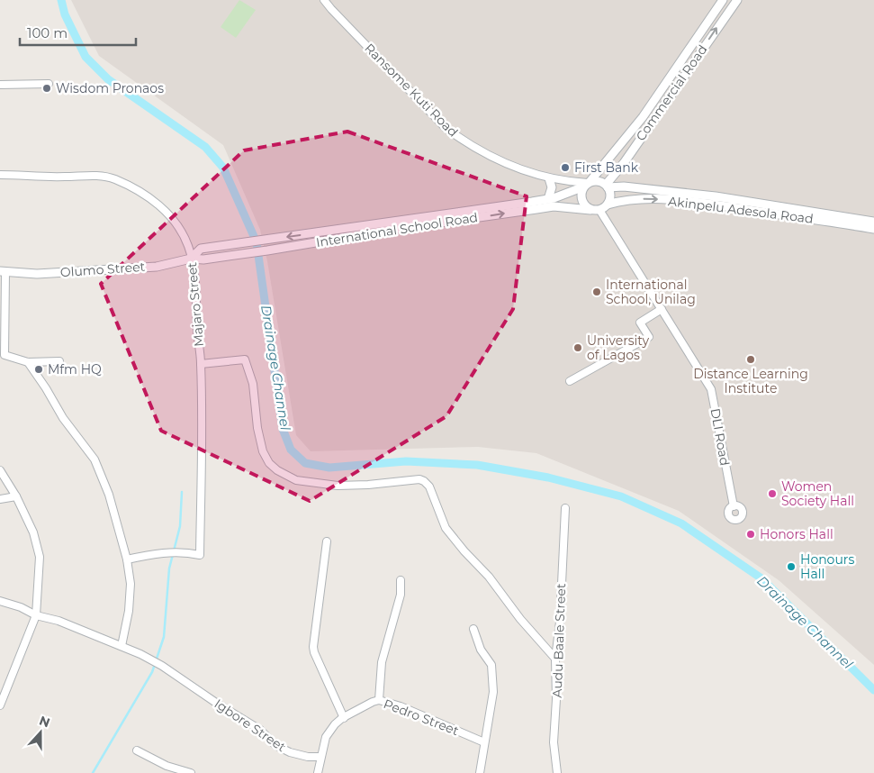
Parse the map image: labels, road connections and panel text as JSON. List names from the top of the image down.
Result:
{
  "streets": {
    "street": [
      "Ransome Kuti Road",
      "Commercial Road",
      "Akinpelu Adesola Road",
      "International School Road",
      "Olumo Street",
      "Majaro Street",
      "DLI Road",
      "Audu Baale Street",
      "Pedro Street",
      "Igbore Street"
    ]
  },
  "crossings": [
    ["Ransome Kuti Road", "Commercial Road"],
    ["Ransome Kuti Road", "Akinpelu Adesola Road"],
    ["Ransome Kuti Road", "International School Road"],
    ["Ransome Kuti Road", "DLI Road"],
    ["Commercial Road", "Akinpelu Adesola Road"],
    ["Commercial Road", "International School Road"],
    ["Commercial Road", "DLI Road"],
    ["Akinpelu Adesola Road", "International School Road"],
    ["Akinpelu Adesola Road", "DLI Road"],
    ["International School Road", "Olumo Street"],
    ["International School Road", "Majaro Street"],
    ["International School Road", "DLI Road"],
    ["Olumo Street", "Majaro Street"],
    ["Pedro Street", "Igbore Street"]
  ],
  "water": ["Drainage Channel"],
  "places": [
    "Wisdom Pronaos",
    "First Bank",
    "International School, Unilag",
    "University of Lagos",
    "Distance Learning Institute",
    "Mfm HQ",
    "Women Society Hall",
    "Honors Hall",
    "Honours Hall"
  ],
  "scale_bar": "100 m",
  "north": "top"
}
